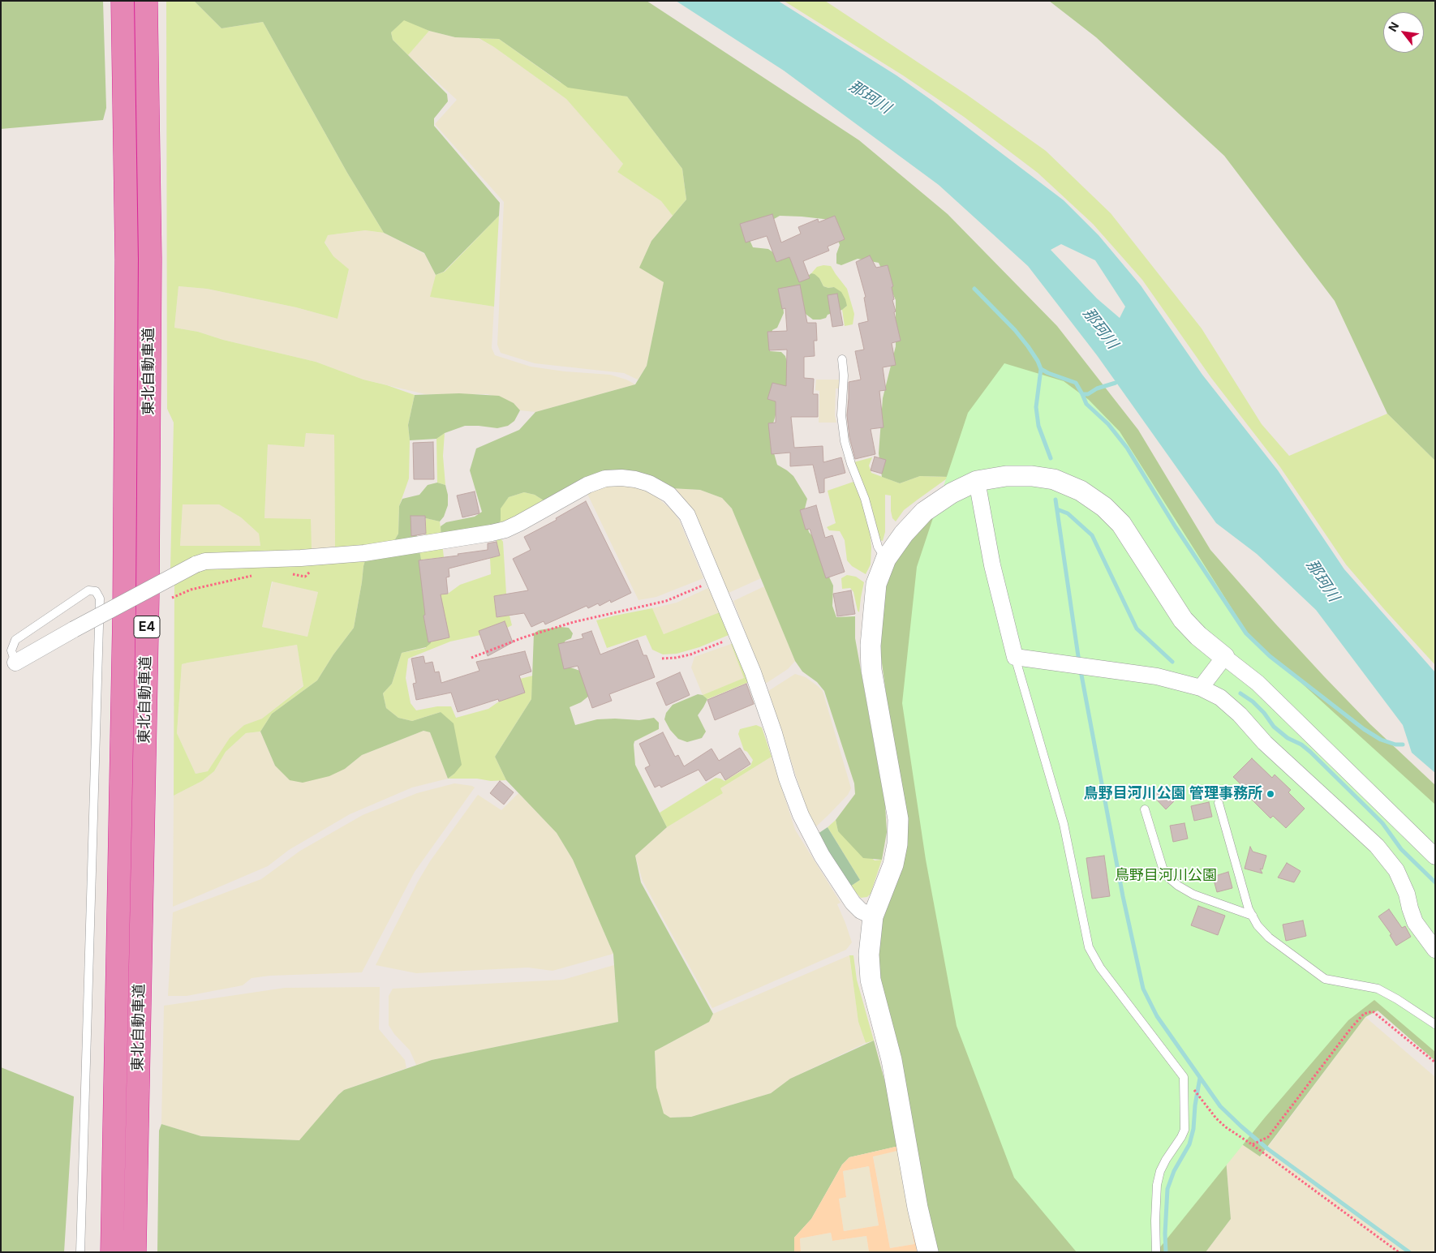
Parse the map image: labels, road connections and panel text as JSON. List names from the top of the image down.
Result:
{
  "streets": {
    "highway": ["東北自動車道", "E4"]
  },
  "water": ["那珂川"],
  "parks": ["鳥野目河川公園"],
  "places": ["鳥野目河川公園 管理事務所"],
  "north": "top left"
}
